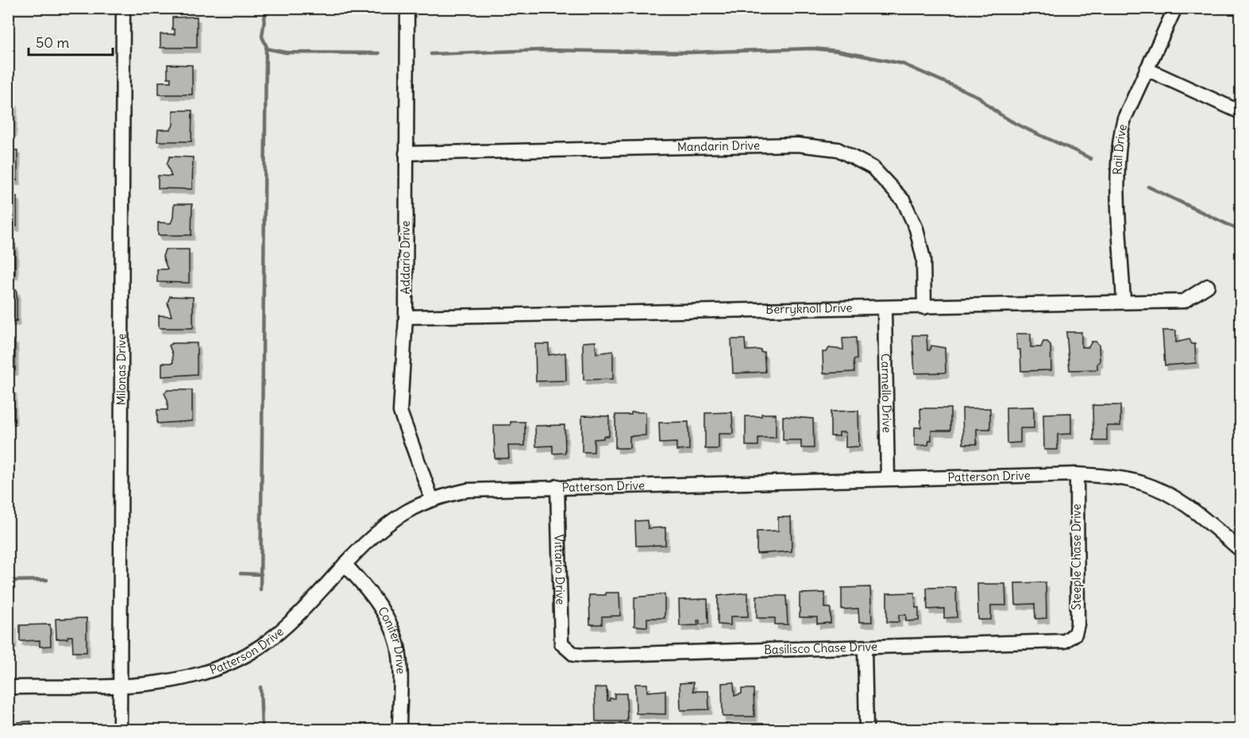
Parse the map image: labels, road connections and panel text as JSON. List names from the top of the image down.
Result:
{
  "streets": {
    "street": [
      "Mandarin Drive",
      "Rail Drive",
      "Addario Drive",
      "Berryknoll Drive",
      "Milonas Drive",
      "Carmello Drive",
      "Patterson Drive",
      "Steeple Chase Drive",
      "Vittario Drive",
      "Conifer Drive",
      "Basilisco Chase Drive"
    ]
  },
  "crossings": [
    ["Mandarin Drive", "Addario Drive"],
    ["Mandarin Drive", "Berryknoll Drive"],
    ["Rail Drive", "Berryknoll Drive"],
    ["Addario Drive", "Berryknoll Drive"],
    ["Addario Drive", "Patterson Drive"],
    ["Berryknoll Drive", "Carmello Drive"],
    ["Milonas Drive", "Patterson Drive"],
    ["Carmello Drive", "Patterson Drive"],
    ["Patterson Drive", "Steeple Chase Drive"],
    ["Patterson Drive", "Vittario Drive"],
    ["Patterson Drive", "Conifer Drive"],
    ["Steeple Chase Drive", "Basilisco Chase Drive"],
    ["Vittario Drive", "Basilisco Chase Drive"]
  ],
  "scale_bar": "50 m"
}
